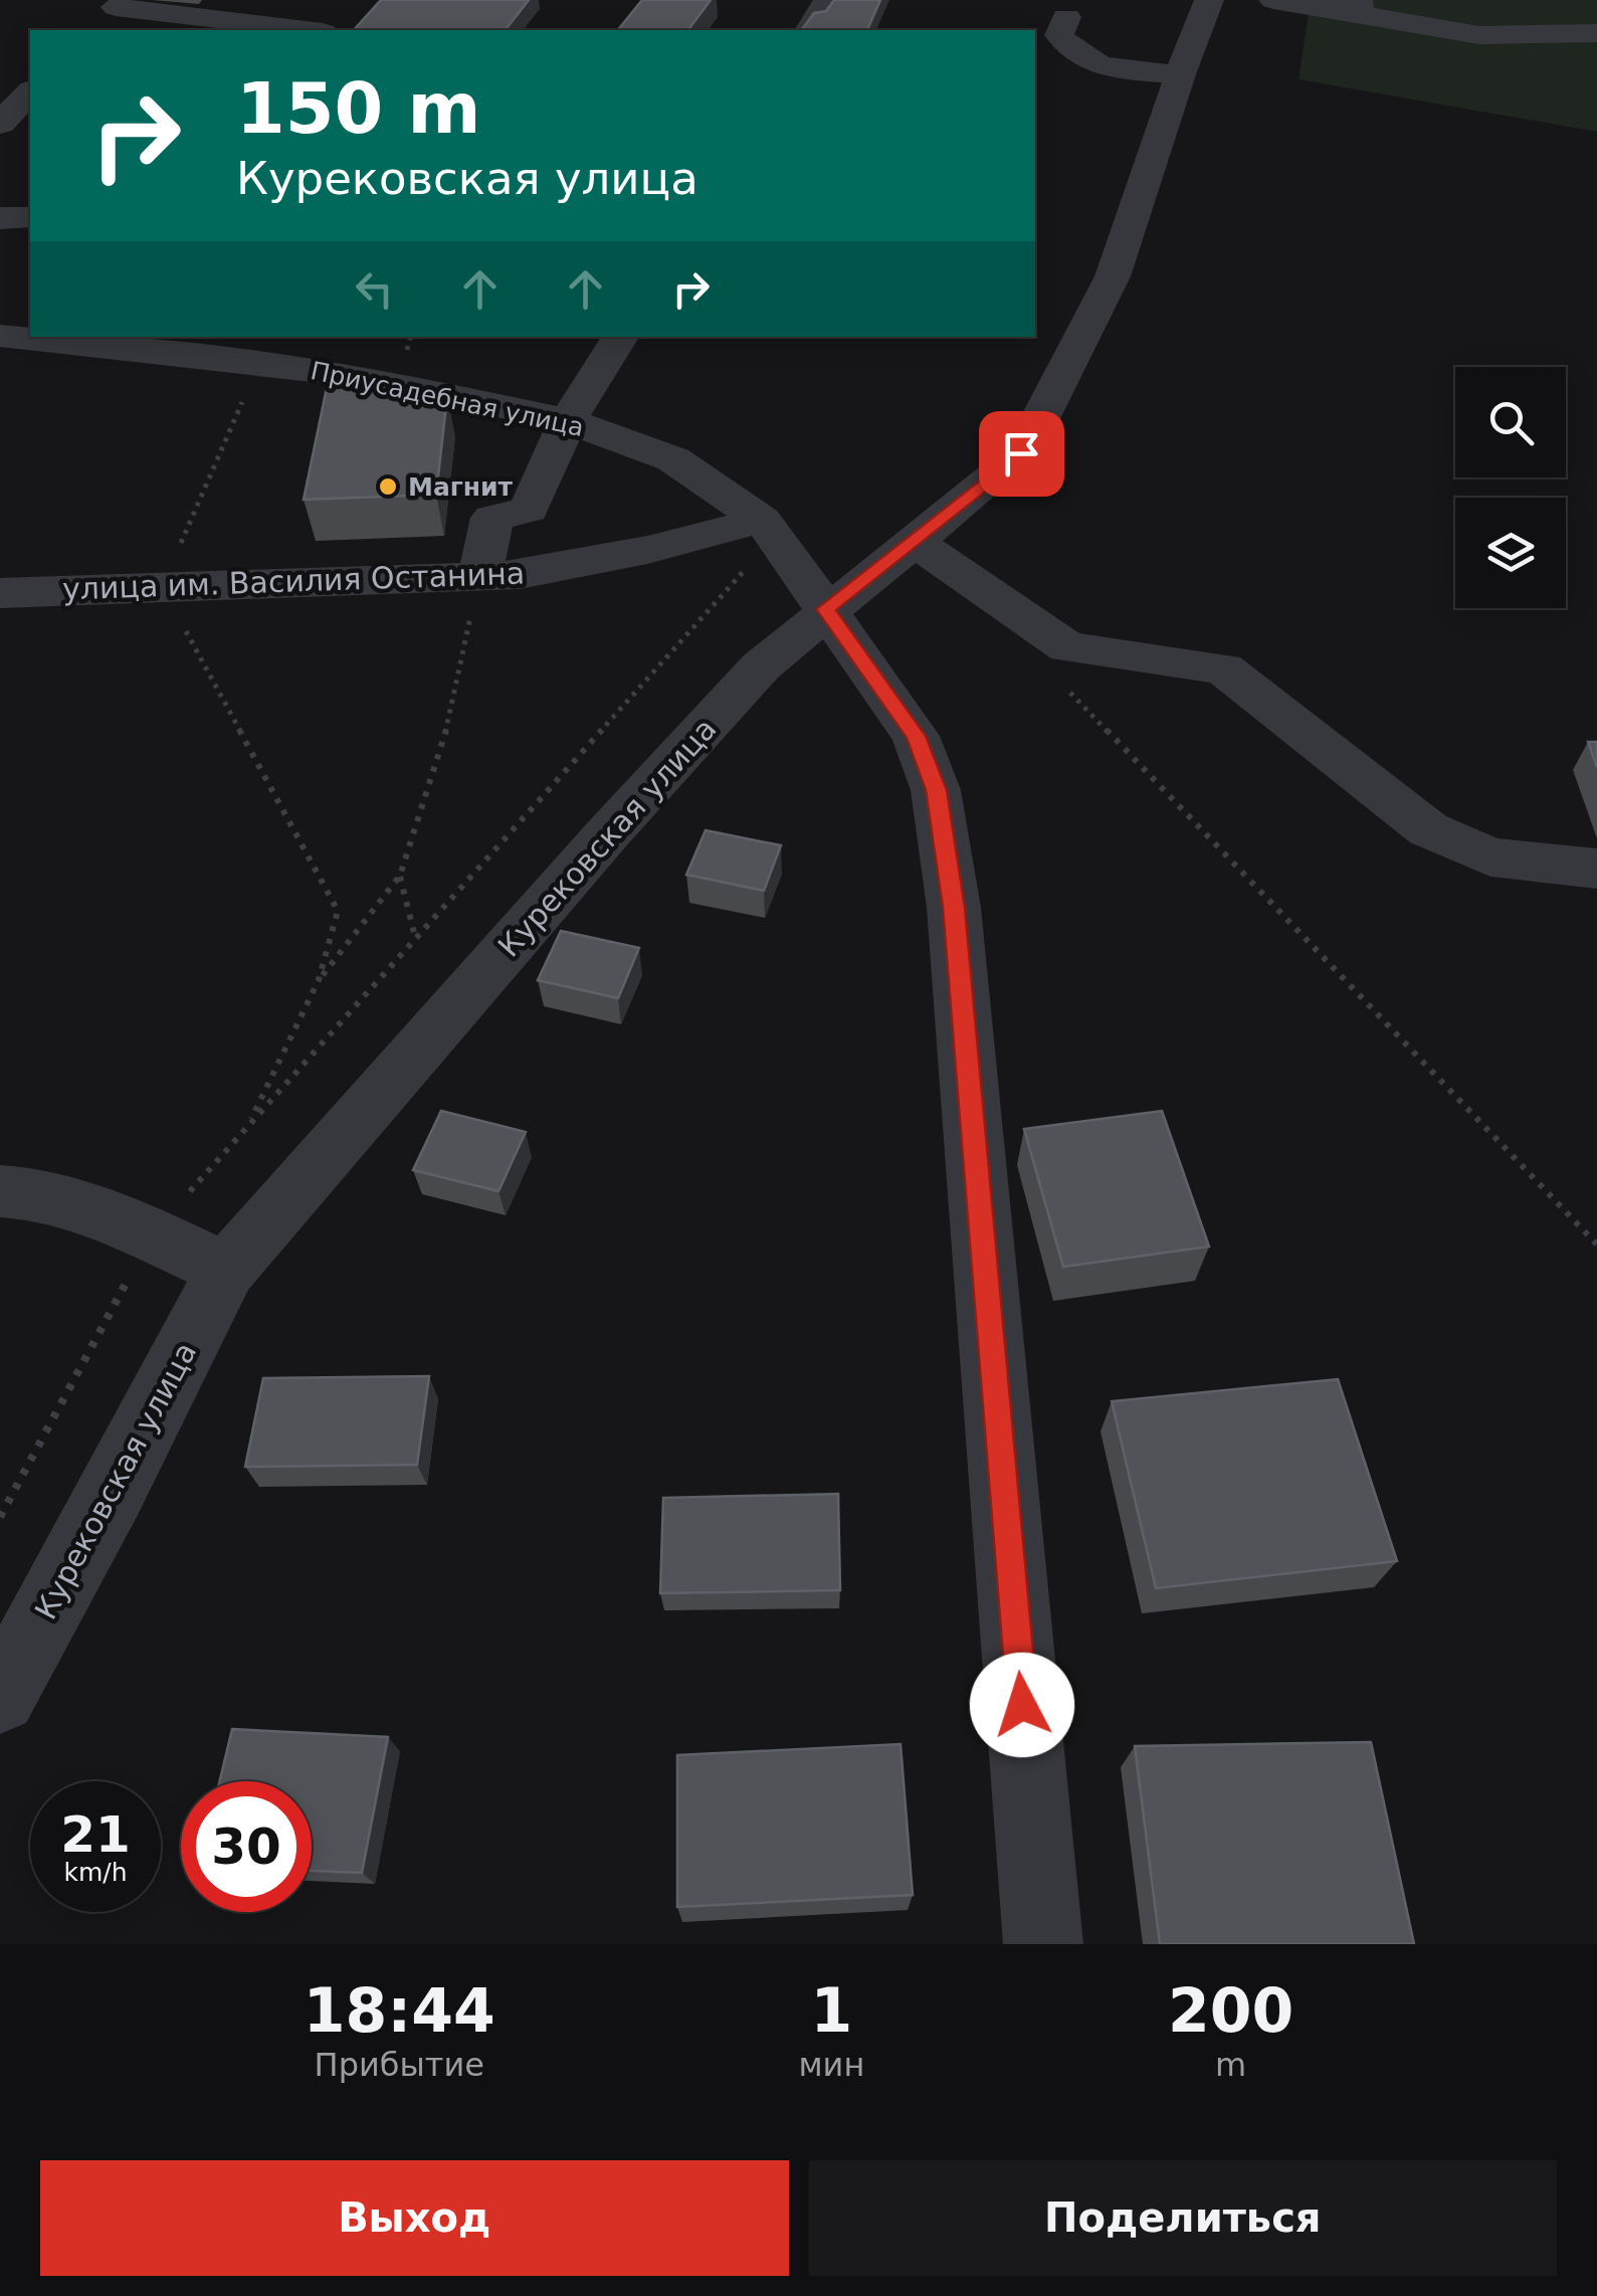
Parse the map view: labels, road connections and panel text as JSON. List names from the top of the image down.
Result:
{
  "streets": {
    "street": ["Приусадебная улица", "улица им. Василия Останина", "Курековская улица"]
  },
  "crossings": [
    ["Приусадебная улица", "улица им. Василия Останина"],
    ["Приусадебная улица", "Курековская улица"]
  ],
  "places": ["Магнит"],
  "page": {
    "turn": ["150 m", "Курековская улица"],
    "speed": "21 km/h",
    "limit": "30",
    "eta": [
      "18:44",
      "Прибытие",
      "1",
      "мин",
      "200",
      "m"
    ],
    "buttons": ["Выход", "Поделиться"]
  }
}
